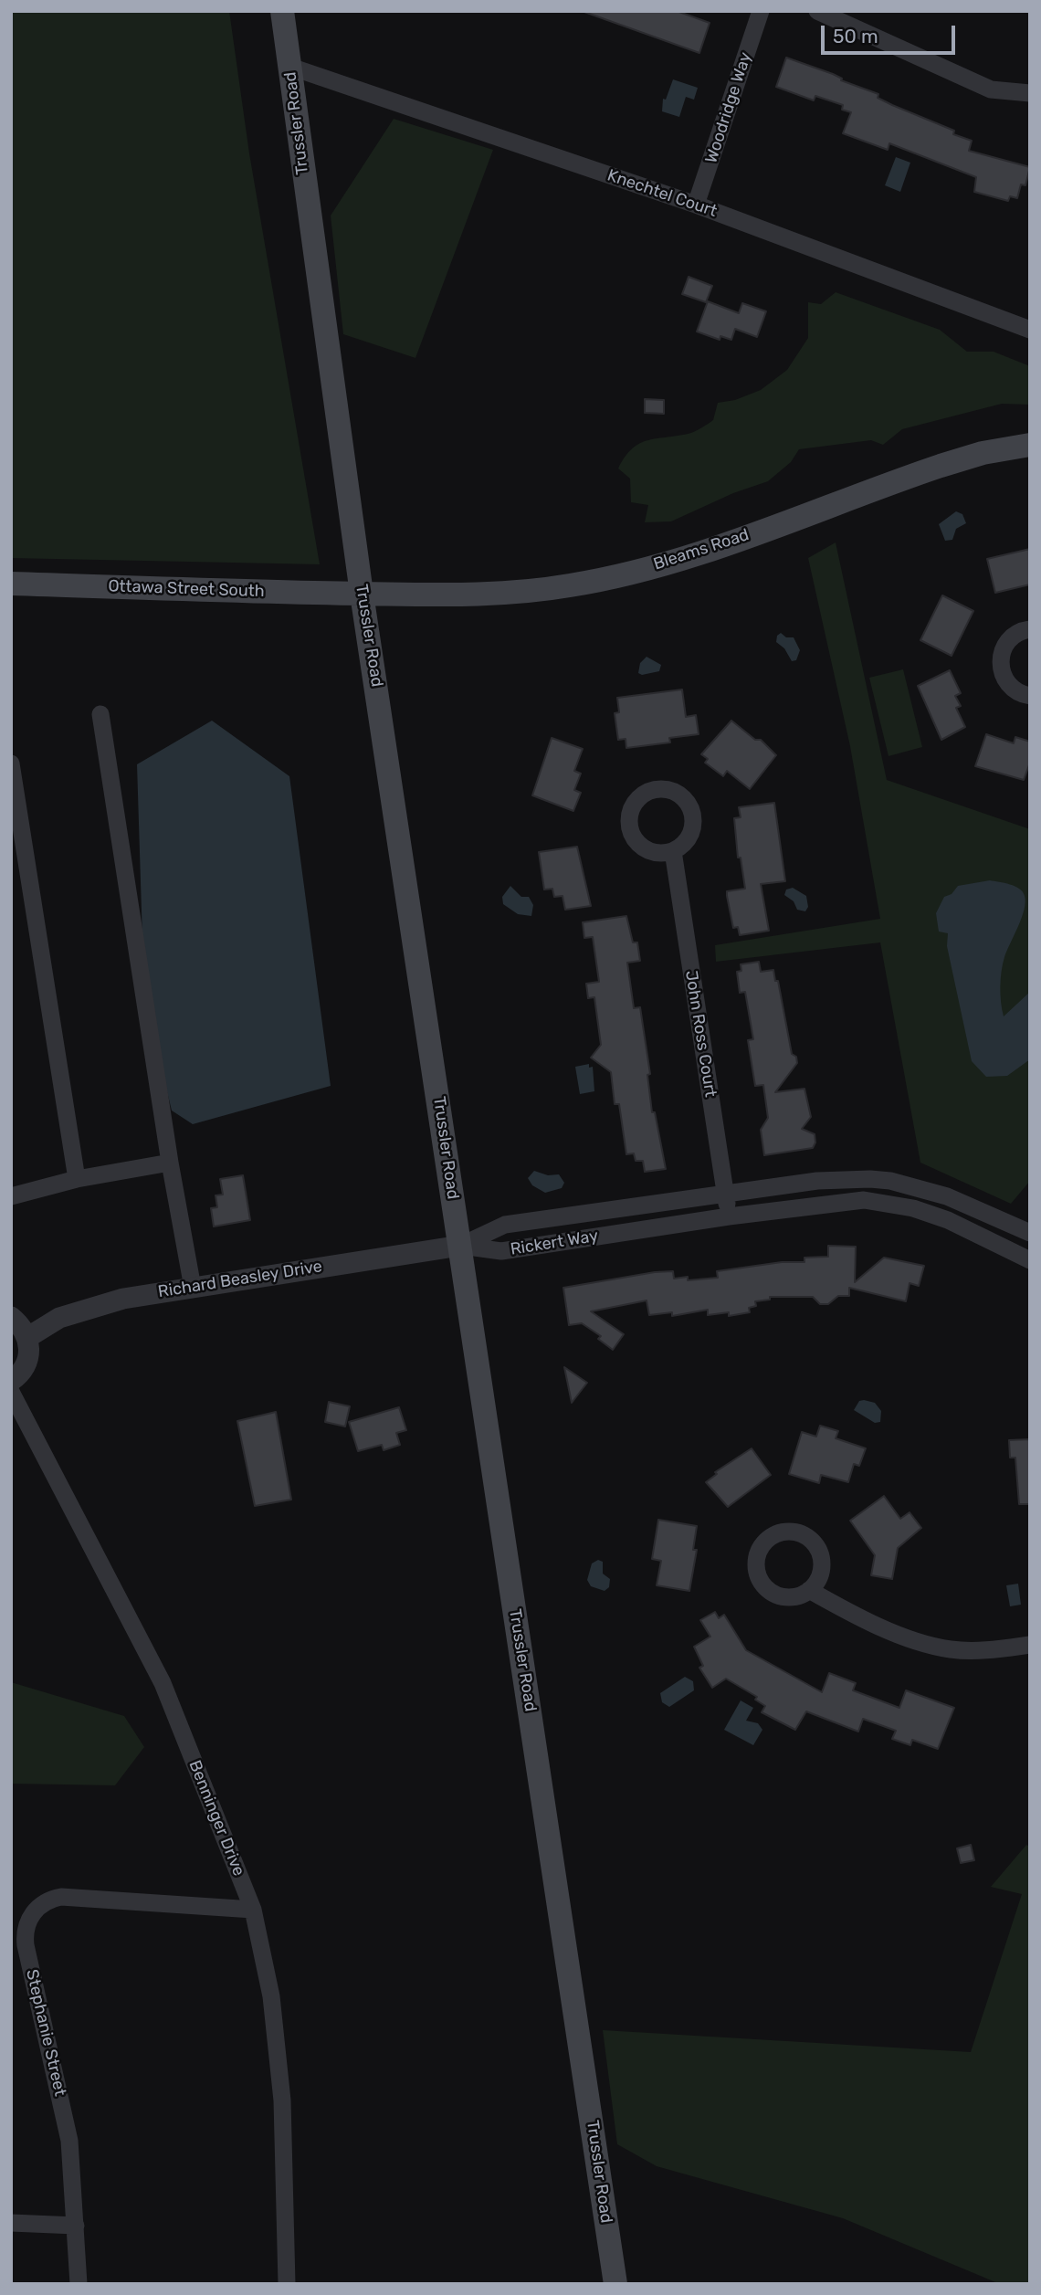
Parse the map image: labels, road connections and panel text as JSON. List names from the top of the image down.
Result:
{
  "streets": {
    "main road": ["Trussler Road", "Bleams Road", "Ottawa Street South"],
    "street": [
      "Woodridge Way",
      "Knechtel Court",
      "John Ross Court",
      "Rickert Way",
      "Richard Beasley Drive",
      "Benninger Drive",
      "Stephanie Street"
    ]
  },
  "crossings": [
    ["Woodridge Way", "Knechtel Court"],
    ["Trussler Road", "Knechtel Court"],
    ["Trussler Road", "Bleams Road"],
    ["Trussler Road", "Ottawa Street South"],
    ["Trussler Road", "Rickert Way"],
    ["Trussler Road", "Richard Beasley Drive"],
    ["Bleams Road", "Ottawa Street South"],
    ["John Ross Court", "Rickert Way"],
    ["Rickert Way", "Richard Beasley Drive"],
    ["Benninger Drive", "Stephanie Street"]
  ],
  "scale_bar": "50 m"
}
